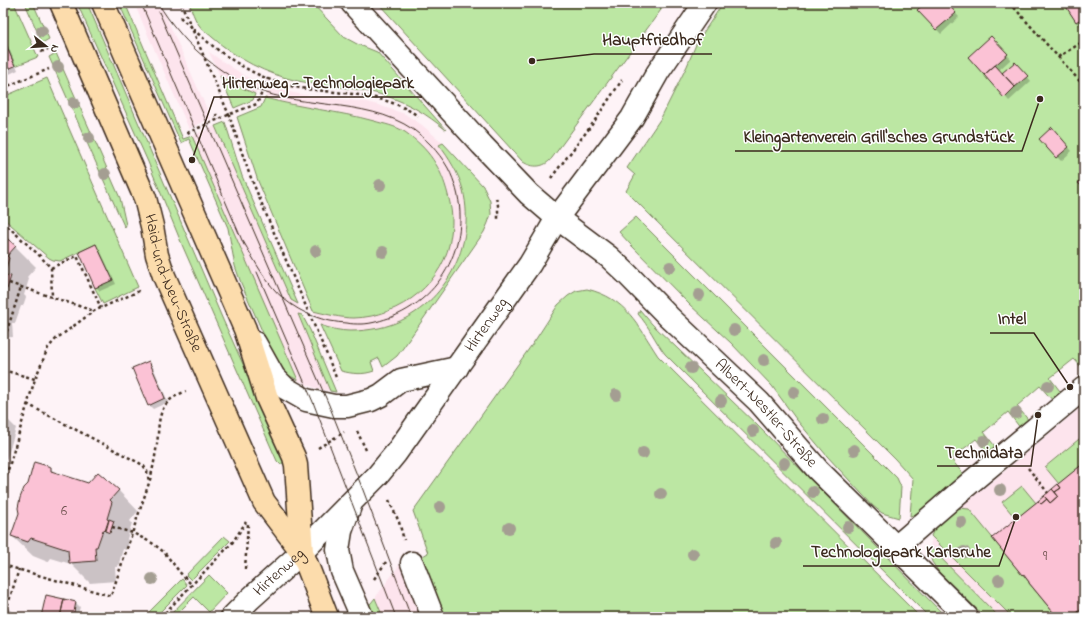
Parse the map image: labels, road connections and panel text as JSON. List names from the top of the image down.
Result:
{
  "streets": {
    "main road": ["Haid-und-Neu-Straße"],
    "street": ["Hirtenweg", "Albert-Nestler-Straße"]
  },
  "crossings": [
    ["Haid-und-Neu-Straße", "Hirtenweg"],
    ["Hirtenweg", "Albert-Nestler-Straße"]
  ],
  "places": [
    "Hauptfriedhof",
    "Kleingartenverein Grill'sches Grundstück",
    "Hirtenweg - Technologiepark",
    "Intel",
    "Technidata",
    "Technologiepark Karlsruhe"
  ],
  "house_numbers": ["6", "9"],
  "north": "right"
}
